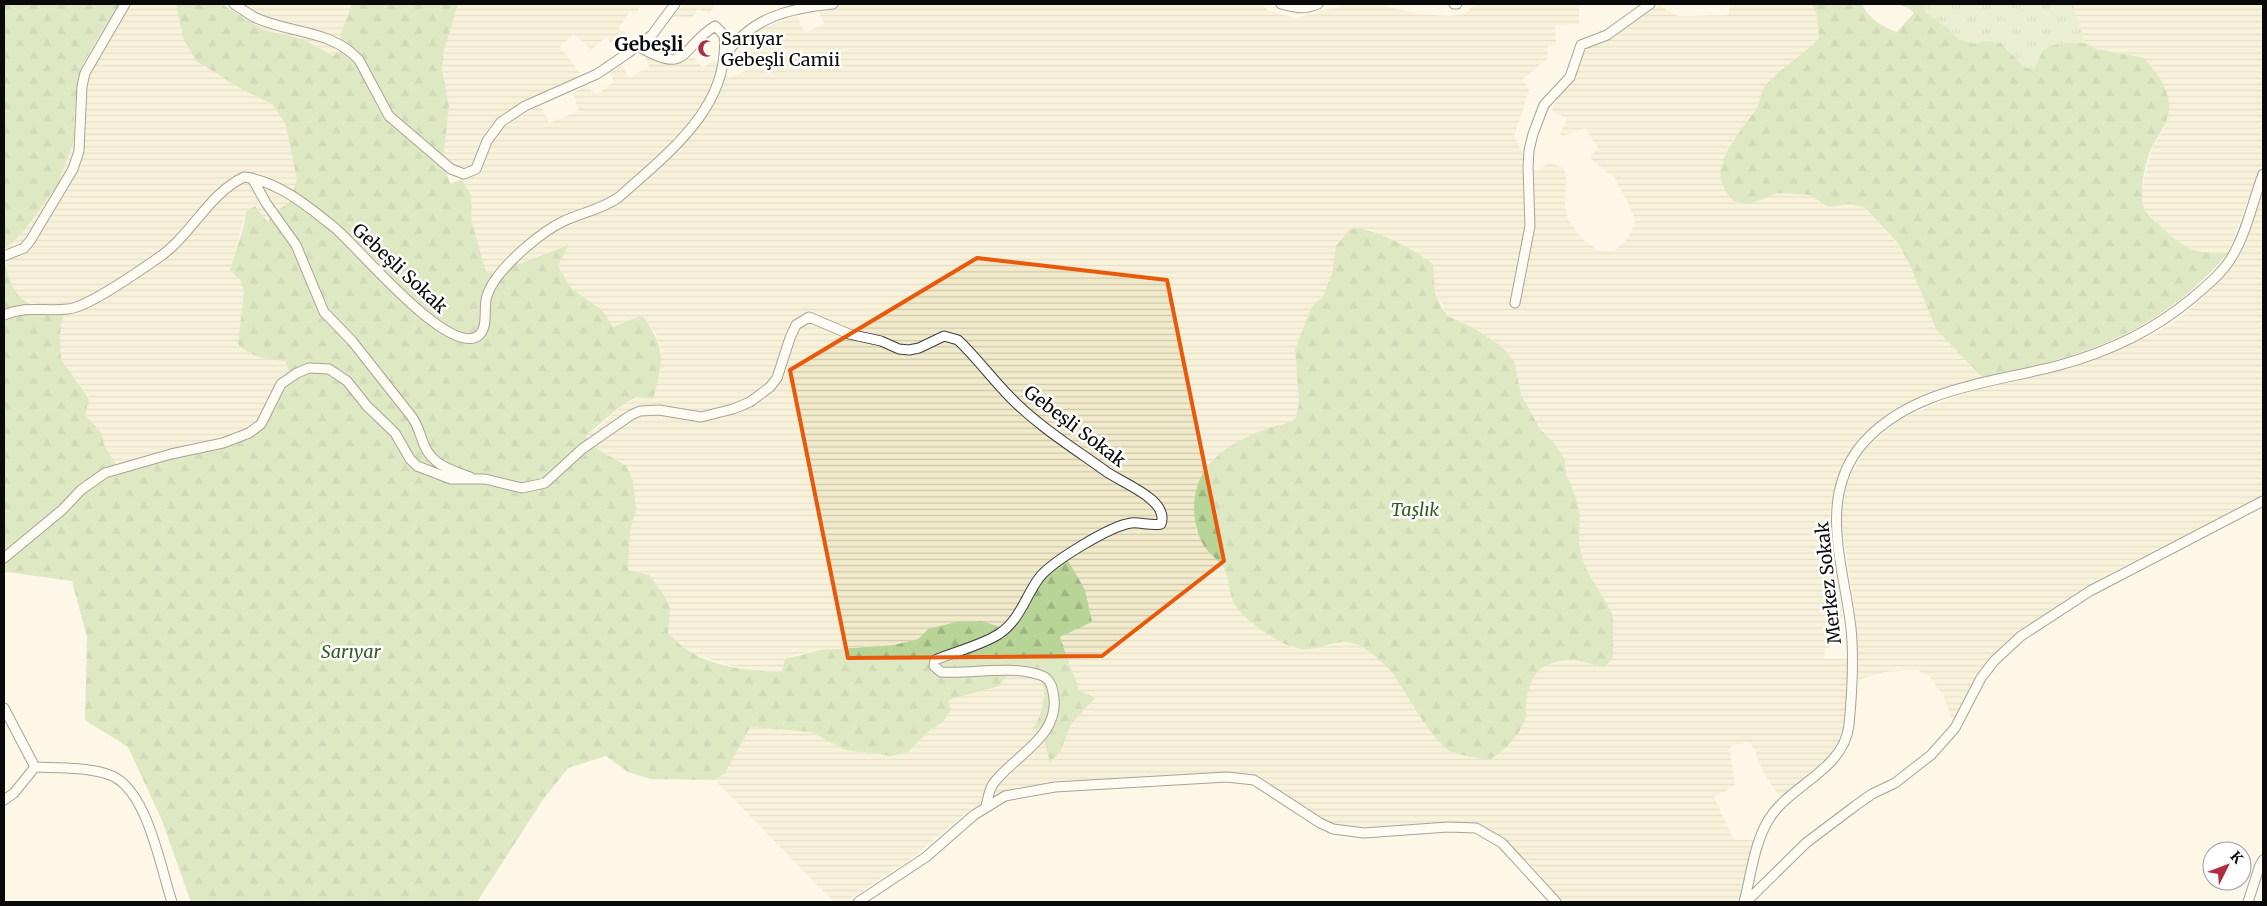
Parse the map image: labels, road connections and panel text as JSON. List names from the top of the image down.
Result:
{
  "streets": {
    "street": ["Gebeşli Sokak", "Merkez Sokak"]
  },
  "districts": ["Gebeşli"],
  "parks": ["Taşlık", "Sarıyar"],
  "places": {
    "mosque": ["Sarıyar Gebeşli Camii"]
  },
  "north": "top right"
}
